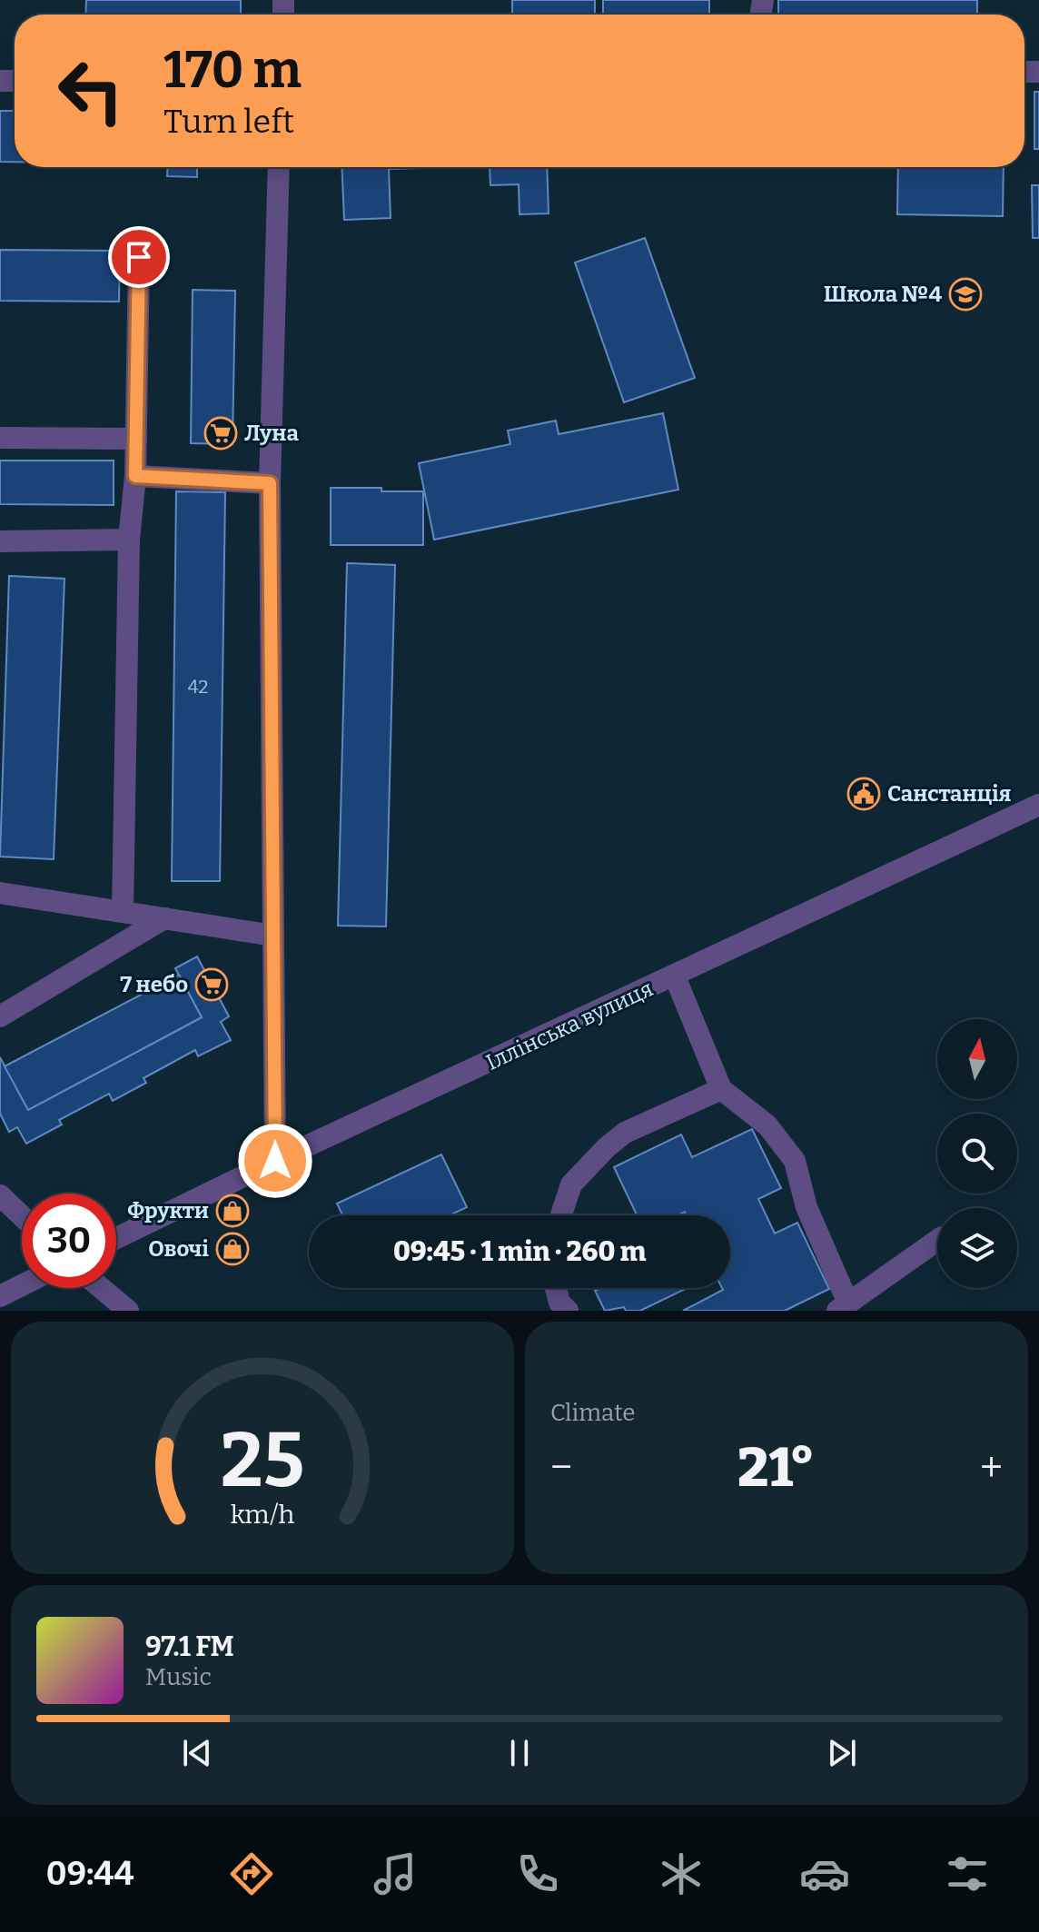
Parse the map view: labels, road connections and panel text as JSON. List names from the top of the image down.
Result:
{
  "streets": {
    "street": ["Іллінська вулиця"]
  },
  "places": {
    "school or university": ["Школа №4"],
    "supermarket": ["Луна", "7 небо"],
    "public building": ["Санстанція"],
    "shop": ["Фрукти", "Овочі"]
  },
  "house_numbers": ["42"],
  "north": "top",
  "page": {
    "turn": ["170 m", "Turn left"],
    "limit": "30",
    "trip": "09:45 · 1 min · 260 m",
    "tile": "Climate",
    "heat": ["−", "21°", "+"],
    "song": ["97.1 FM", "Music"],
    "tabs": "09:44",
    "gauge": ["25", "km/h"]
  }
}
